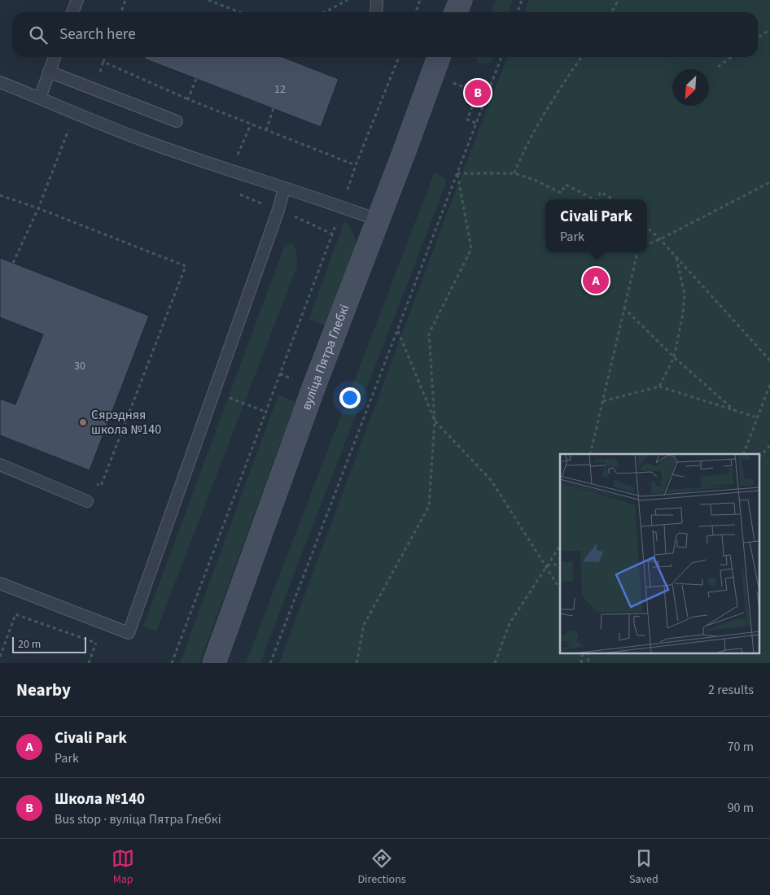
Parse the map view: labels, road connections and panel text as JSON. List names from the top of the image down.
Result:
{
  "streets": {
    "main road": ["вуліца Пятра Глебкі"]
  },
  "places": ["Сярэдняя школа №140"],
  "house_numbers": ["12", "30"],
  "scale_bar": "20 m",
  "north": "bottom left",
  "page": {
    "search": "Search here",
    "pins": ["B", "A"],
    "popup": ["Civali Park", "Park"],
    "scale": "20 m",
    "heading": ["Nearby", "2 results"],
    "list": [
      {
        "mark": "A",
        "name": "Civali Park",
        "note": "Park",
        "value": "70 m"
      },
      {
        "mark": "B",
        "name": "Школа №140",
        "note": "Bus stop · вуліца Пятра Глебкі",
        "value": "90 m"
      }
    ],
    "nav": ["Map", "Directions", "Saved"]
  }
}
